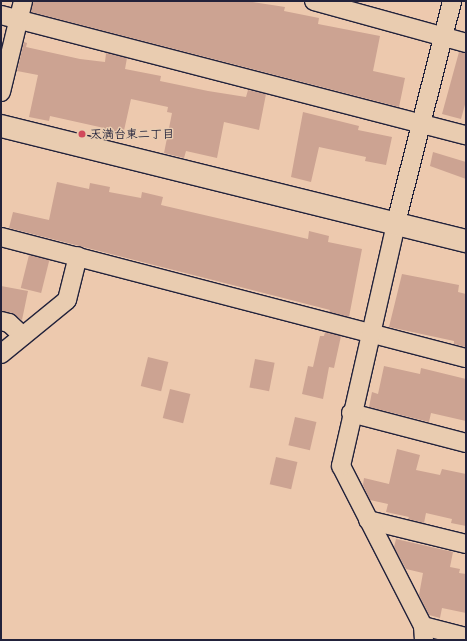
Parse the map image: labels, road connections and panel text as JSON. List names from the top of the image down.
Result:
{
  "places": ["天満台東二丁目"]
}
